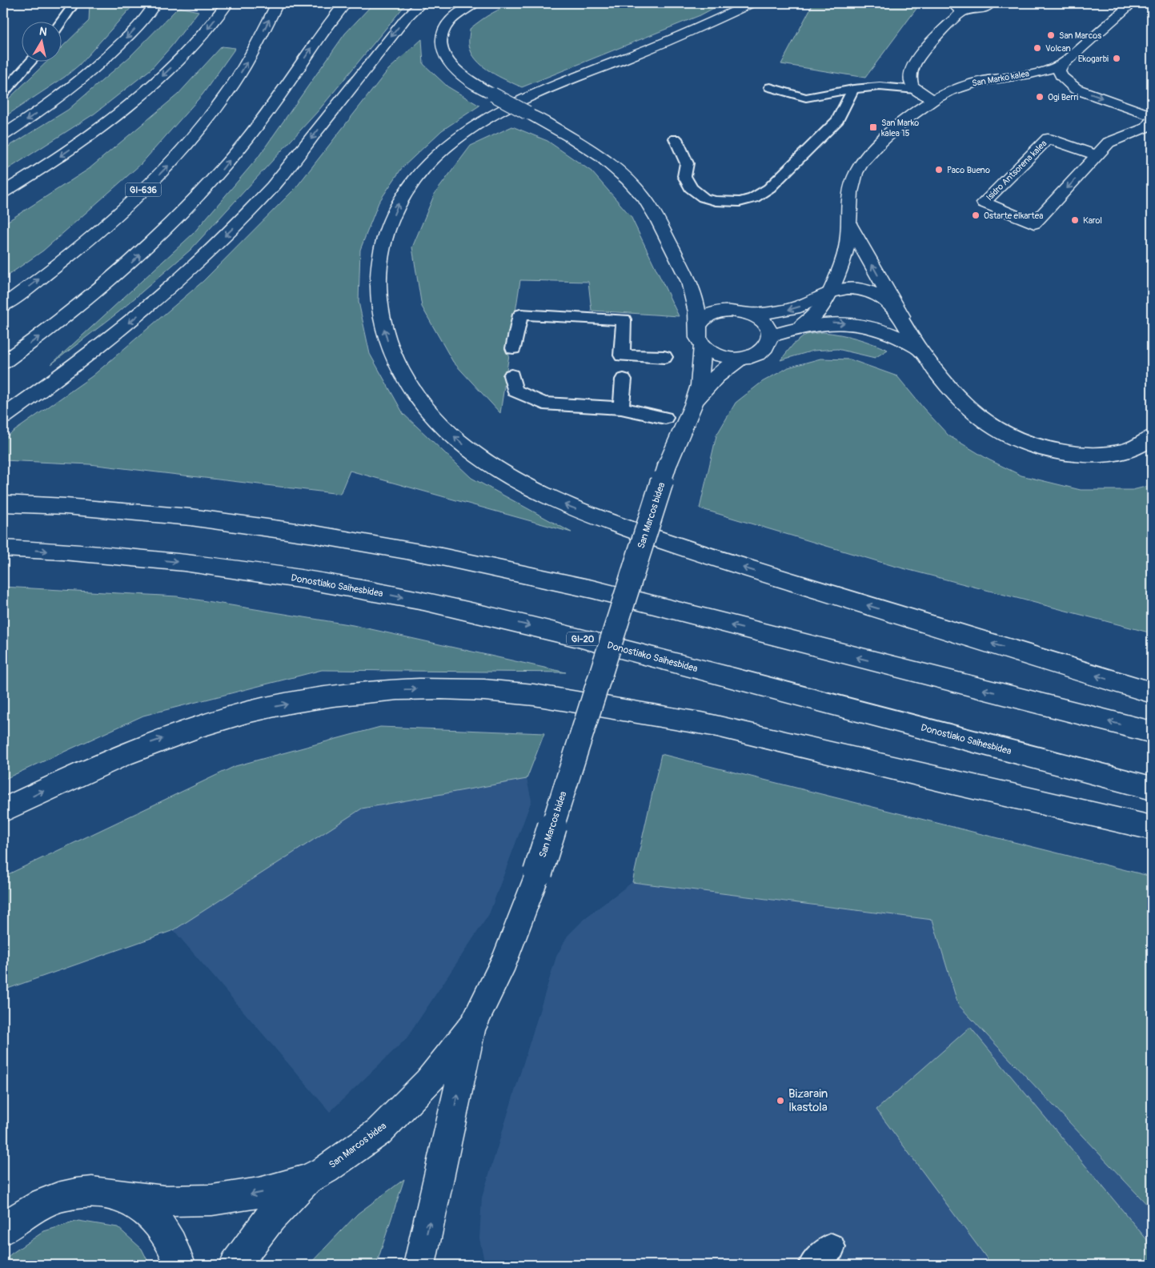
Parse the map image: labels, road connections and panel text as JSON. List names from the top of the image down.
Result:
{
  "streets": {
    "main road": [
      "San Marko kalea",
      "Isidro Antsorena kalea",
      "GI-636",
      "San Marcos bidea",
      "Donostiako Saihesbidea",
      "GI-20"
    ]
  },
  "places": {
    "other": [
      "San Marcos",
      "Volcan",
      "Ekogarbi",
      "Ogi Berri",
      "Paco Bueno",
      "Ostarte elkartea",
      "Karol",
      "Bizarain Ikastola"
    ],
    "transit": ["San Marko kalea 15"]
  },
  "north": "top"
}
